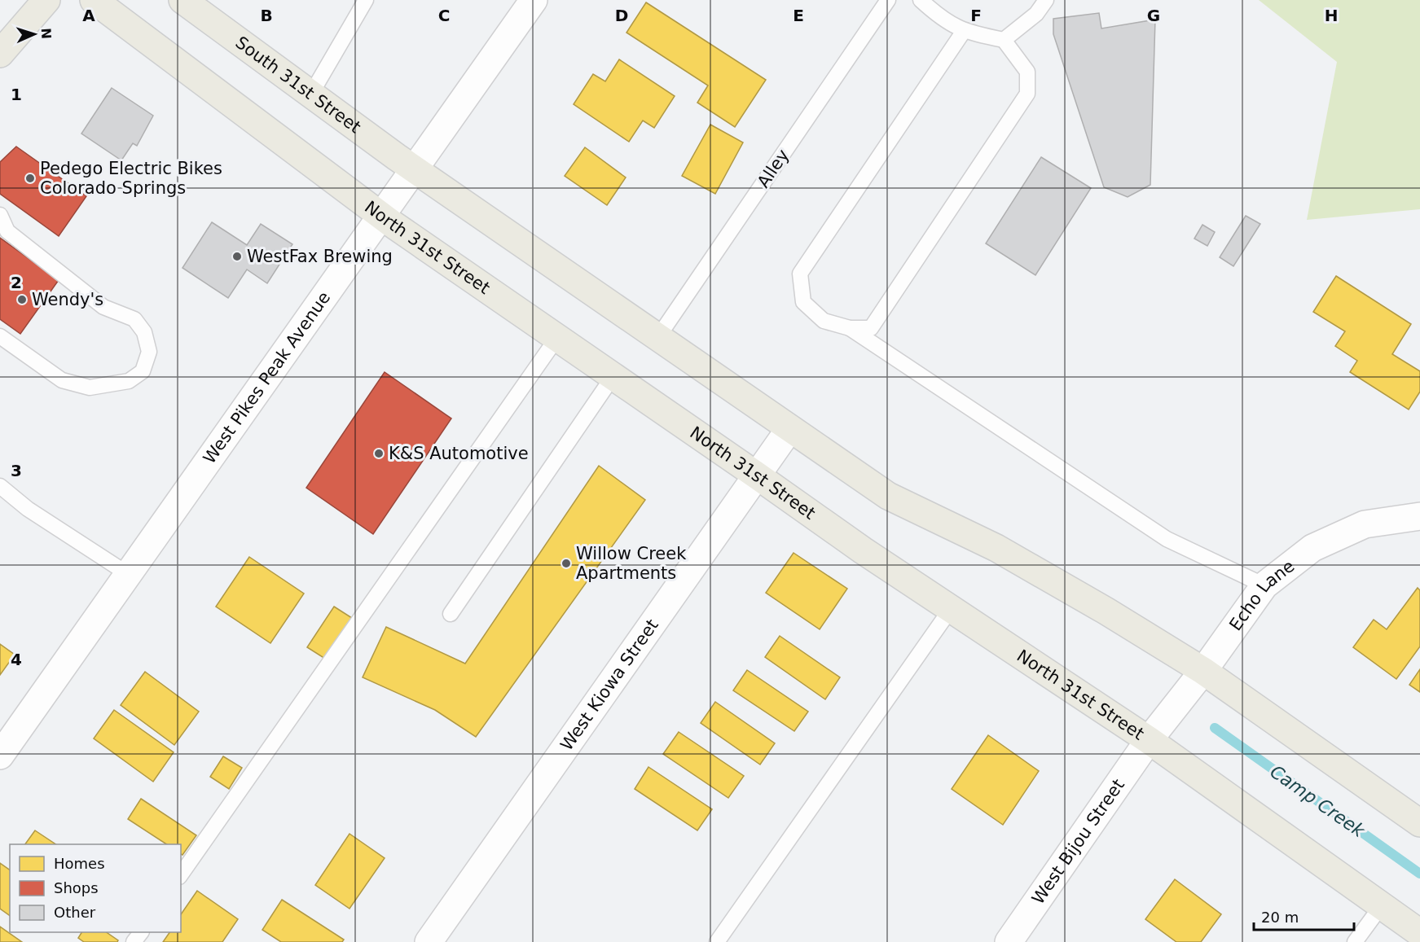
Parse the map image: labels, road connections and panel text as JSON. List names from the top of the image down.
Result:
{
  "streets": {
    "main road": ["South 31st Street", "North 31st Street"],
    "street": [
      "West Pikes Peak Avenue",
      "Echo Lane",
      "West Kiowa Street",
      "West Bijou Street"
    ],
    "lane": ["Alley"]
  },
  "crossings": [
    ["South 31st Street", "West Pikes Peak Avenue"],
    ["North 31st Street", "West Pikes Peak Avenue"],
    ["North 31st Street", "Echo Lane"],
    ["North 31st Street", "West Kiowa Street"],
    ["North 31st Street", "West Bijou Street"],
    ["Echo Lane", "West Bijou Street"]
  ],
  "water": ["Camp Creek"],
  "places": [
    "Pedego Electric Bikes Colorado Springs",
    "WestFax Brewing",
    "Wendy's",
    "K&S Automotive",
    "Willow Creek Apartments"
  ],
  "legend": ["Homes", "Shops", "Other"],
  "scale_bar": "20 m",
  "north": "right",
  "grid": {
    "columns": [
      "A",
      "B",
      "C",
      "D",
      "E",
      "F",
      "G",
      "H"
    ],
    "rows": [
      "1",
      "2",
      "3",
      "4"
    ]
  }
}
